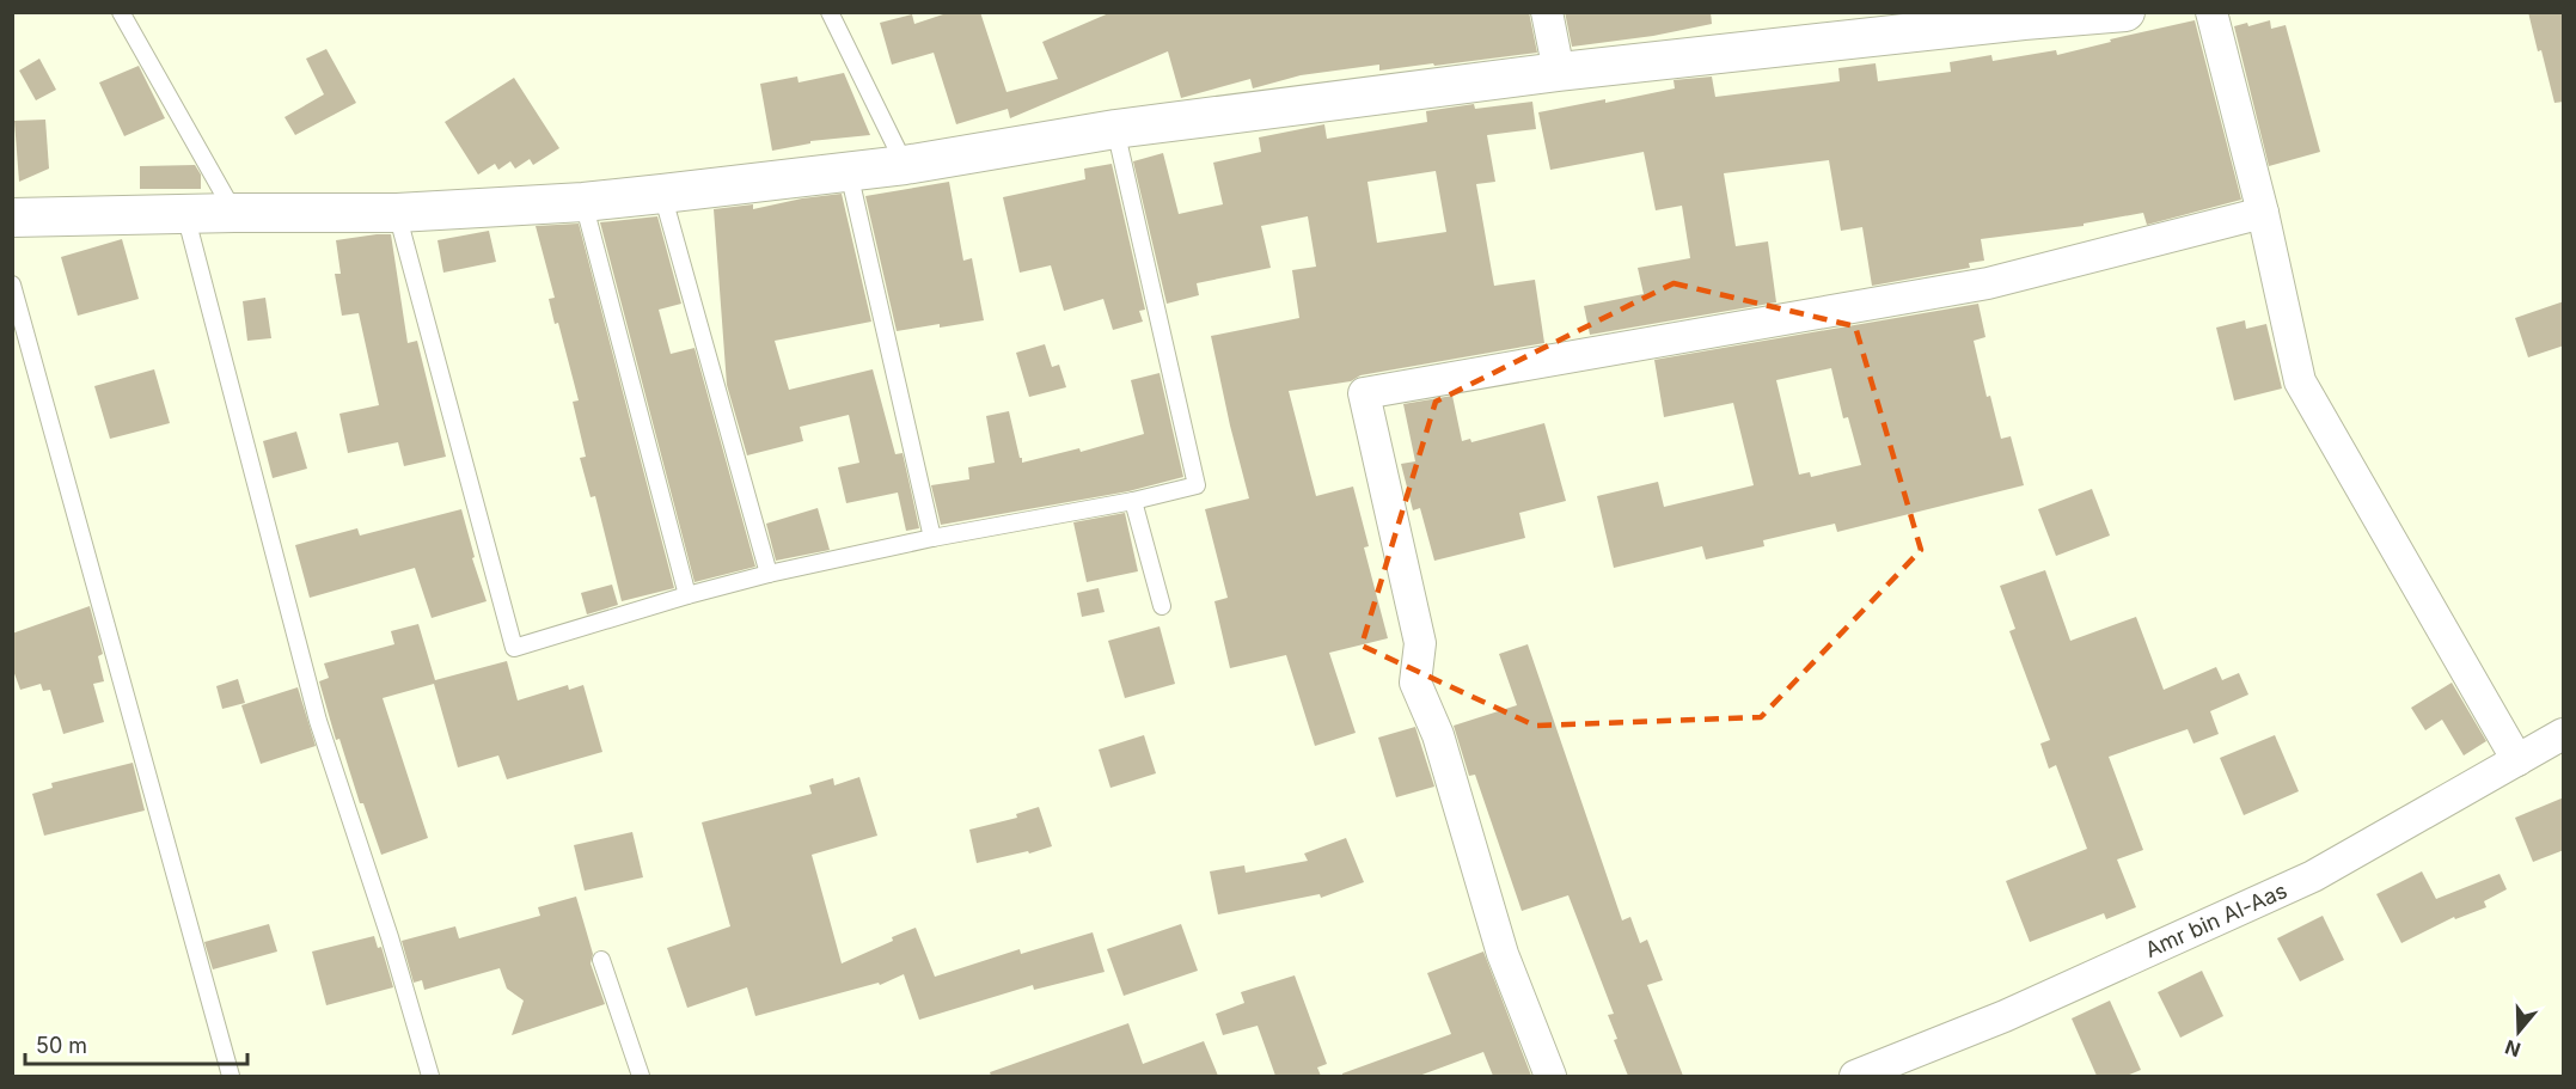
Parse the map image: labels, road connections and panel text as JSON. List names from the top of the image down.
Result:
{
  "streets": {
    "street": ["Amr bin Al-Aas"]
  },
  "scale_bar": "50 m",
  "north": "bottom"
}
